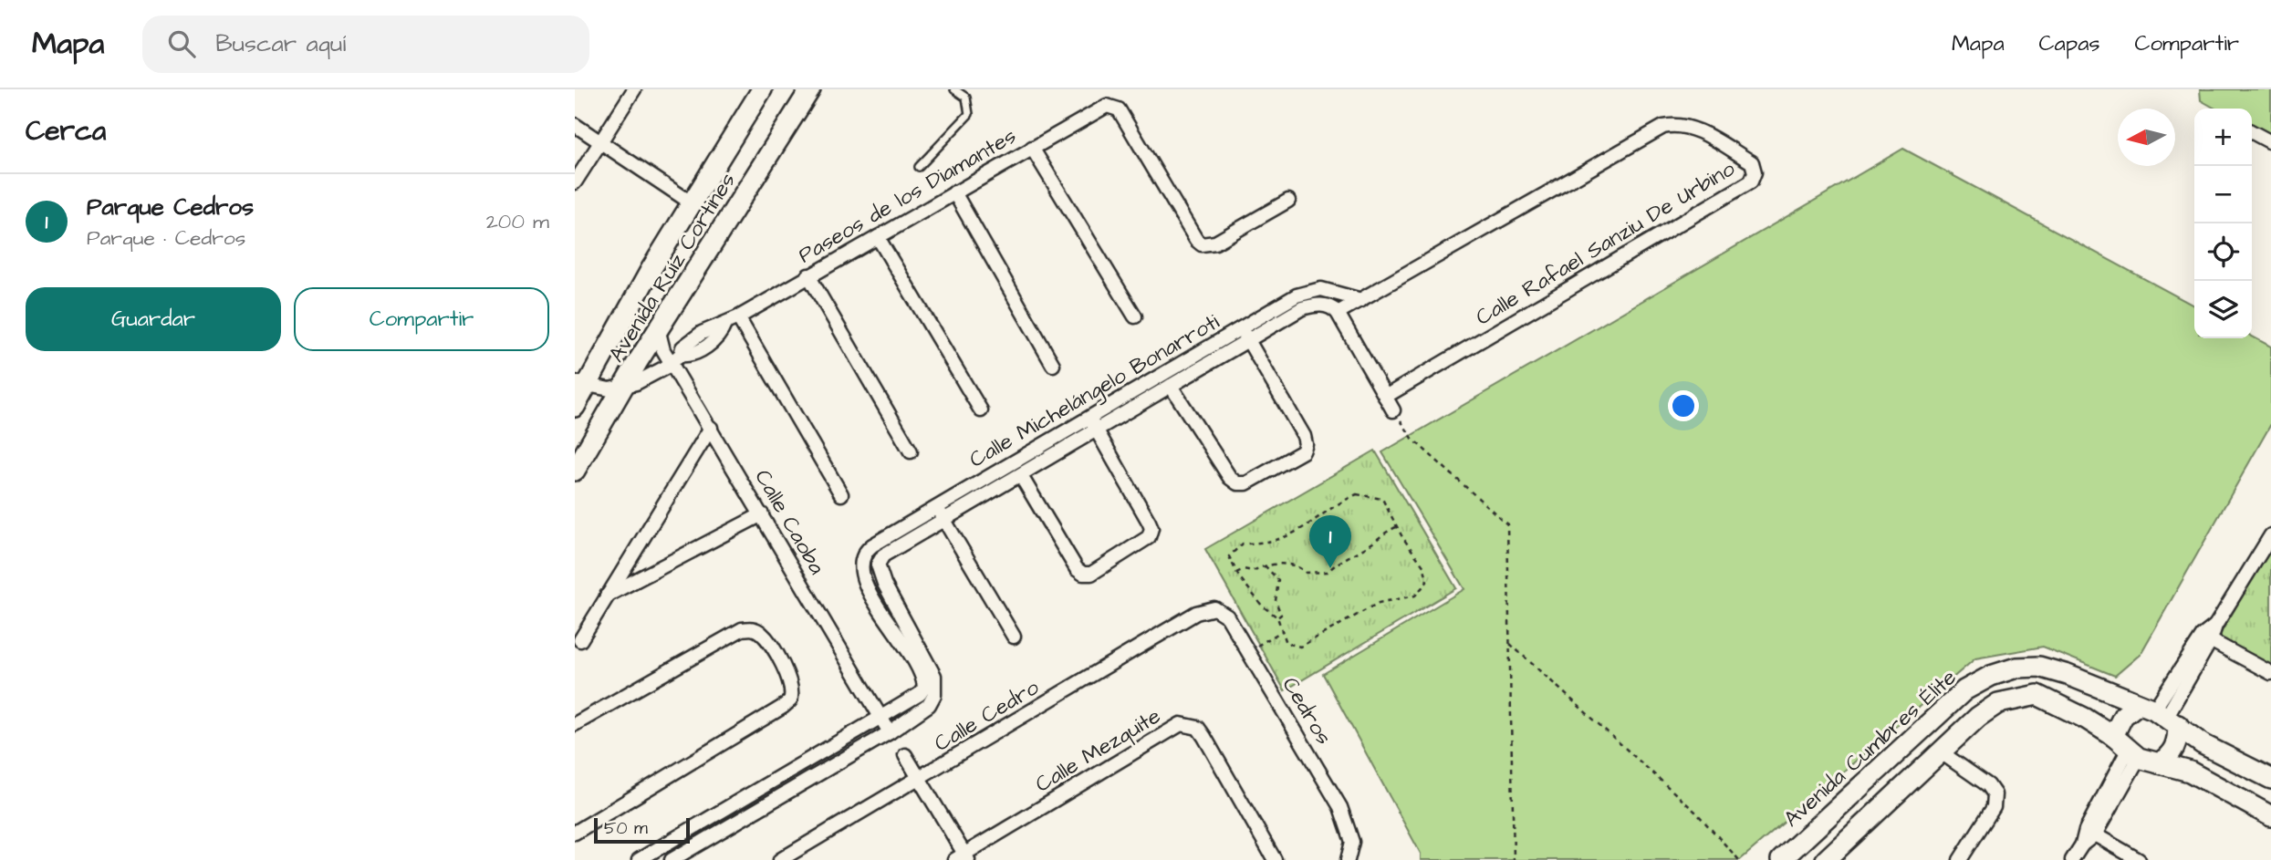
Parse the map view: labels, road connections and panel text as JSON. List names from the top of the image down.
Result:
{
  "streets": {
    "street": [
      "Paseos de los Diamantes",
      "Calle Rafael Sanziu De Urbino",
      "Avenida Ruíz Cortines",
      "Calle Michelángelo Bonarroti",
      "Calle Caoba",
      "Cedros",
      "Calle Cedro",
      "Avenida Cumbres Élite",
      "Calle Mezquite"
    ]
  },
  "crossings": [
    ["Paseos de los Diamantes", "Avenida Ruíz Cortines"],
    ["Paseos de los Diamantes", "Calle Caoba"],
    ["Calle Rafael Sanziu De Urbino", "Calle Michelángelo Bonarroti"],
    ["Avenida Ruíz Cortines", "Calle Caoba"],
    ["Cedros", "Calle Cedro"]
  ],
  "scale_bar": "50 m",
  "north": "left",
  "page": {
    "header": "Mapa",
    "search": "Buscar aquí",
    "nav": ["Mapa", "Capas", "Compartir"],
    "heading": "Cerca",
    "map_buttons": ["+", "−"],
    "list": [
      {
        "mark": "1",
        "name": "Parque Cedros",
        "note": "Parque · Cedros",
        "value": "200 m"
      }
    ],
    "buttons": ["Guardar", "Compartir"],
    "pins": "1",
    "scale": "50 m"
  }
}
